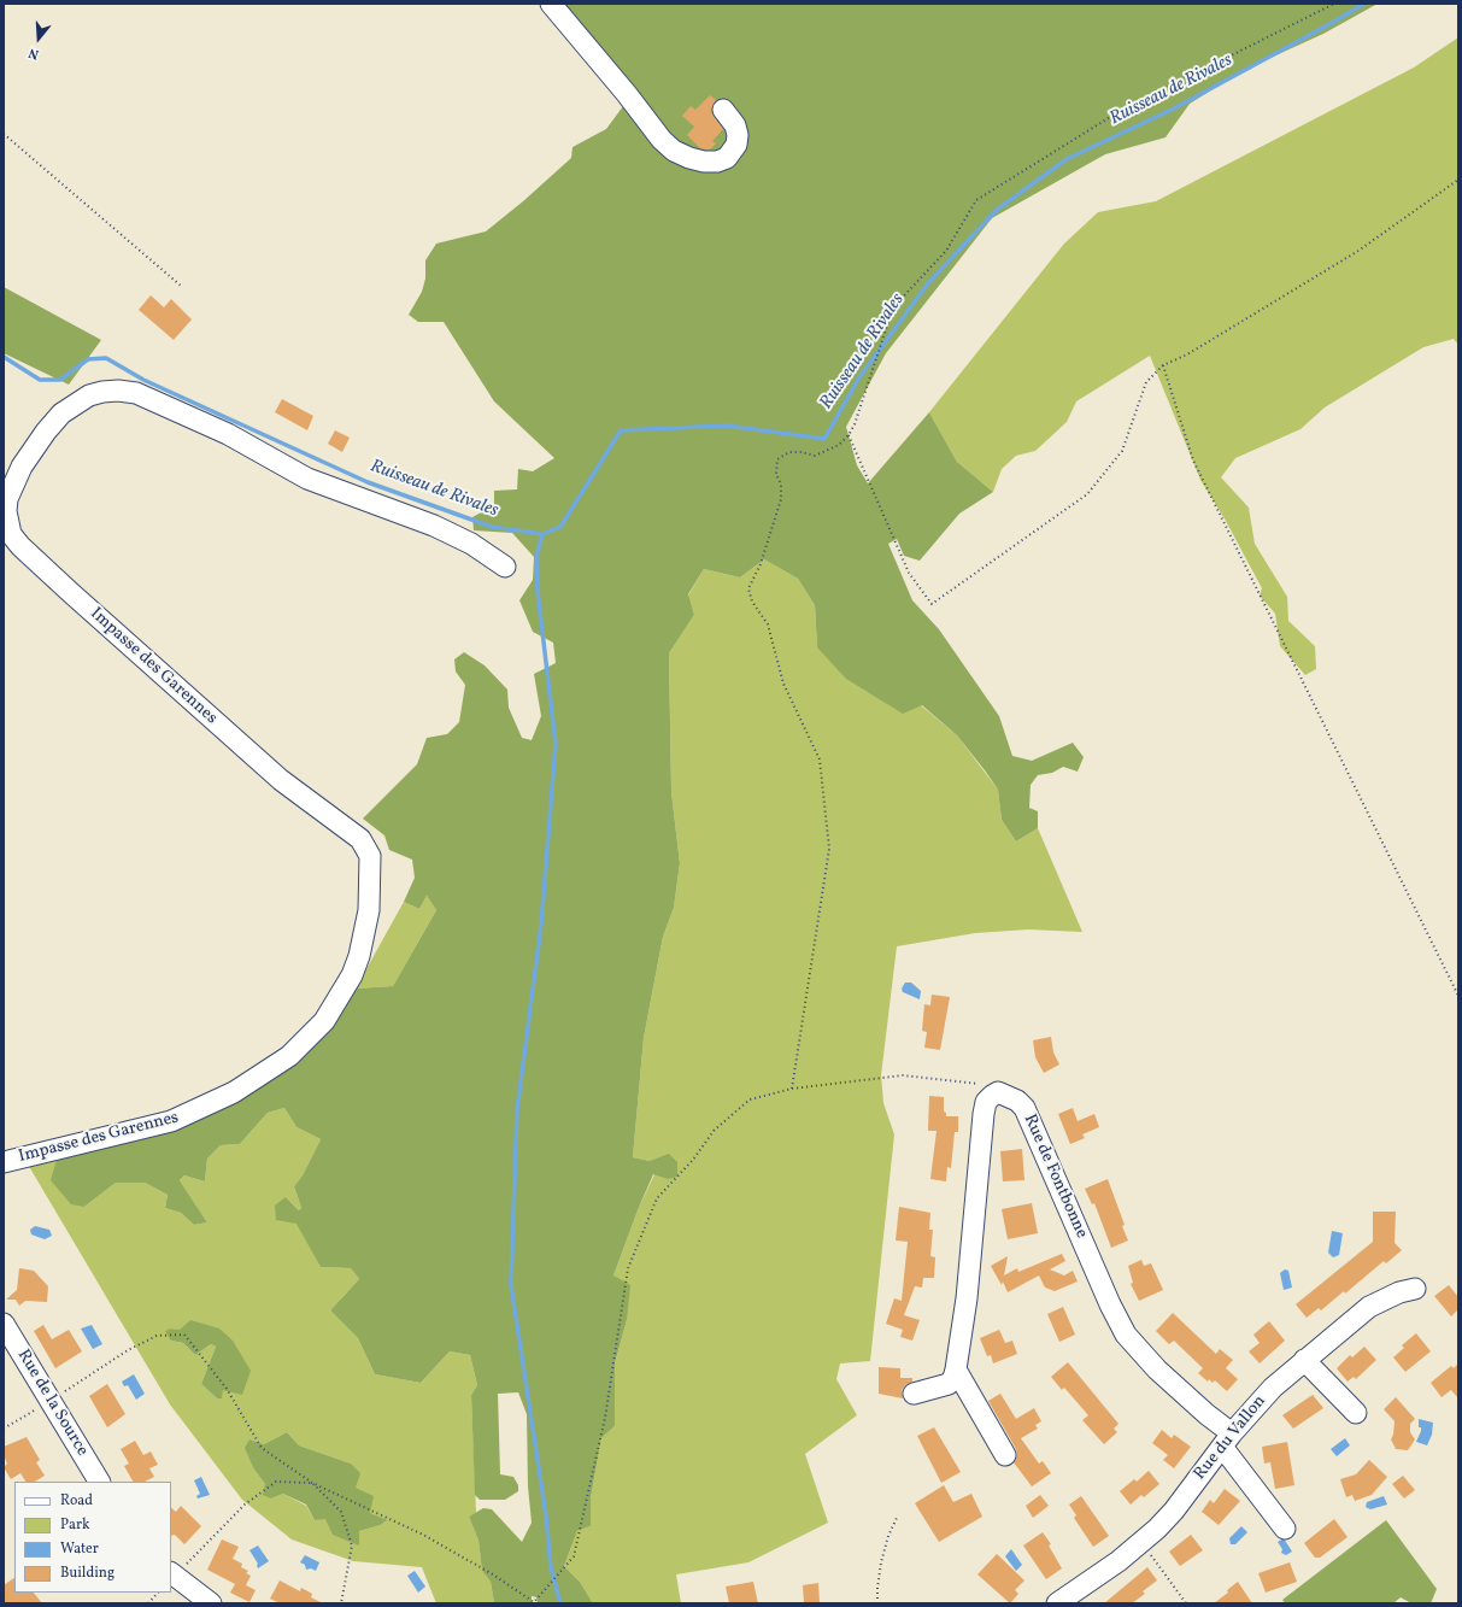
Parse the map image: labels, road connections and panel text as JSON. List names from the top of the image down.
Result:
{
  "streets": {
    "street": [
      "Impasse des Garennes",
      "Rue de Fontbonne",
      "Rue de la Source",
      "Rue du Vallon"
    ]
  },
  "crossings": [
    ["Rue de Fontbonne", "Rue du Vallon"]
  ],
  "water": ["Ruisseau de Rivales"],
  "legend": [
    "Road",
    "Park",
    "Water",
    "Building"
  ],
  "north": "bottom"
}
